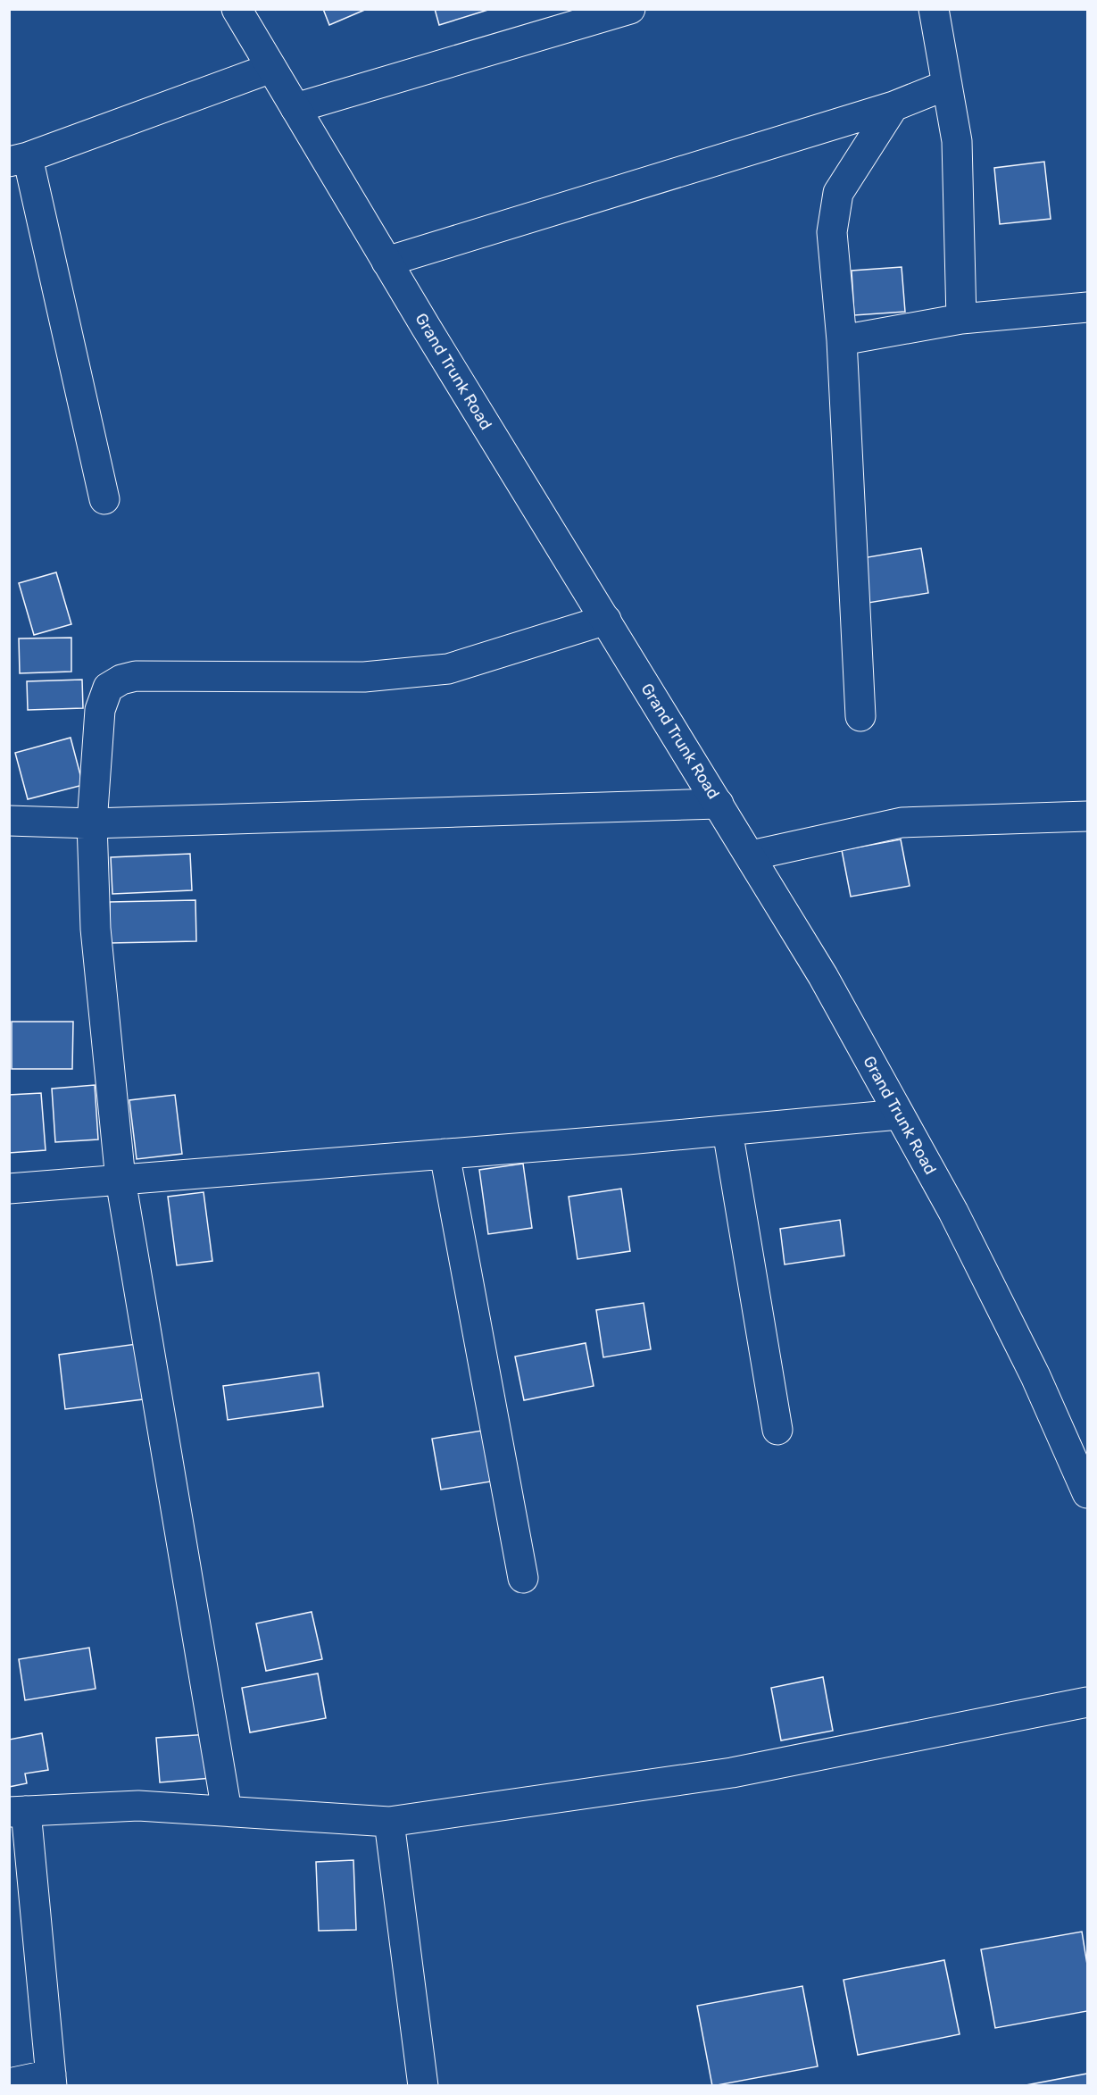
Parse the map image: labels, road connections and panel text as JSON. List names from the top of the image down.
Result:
{
  "streets": {
    "street": ["Grand Trunk Road"]
  }
}
